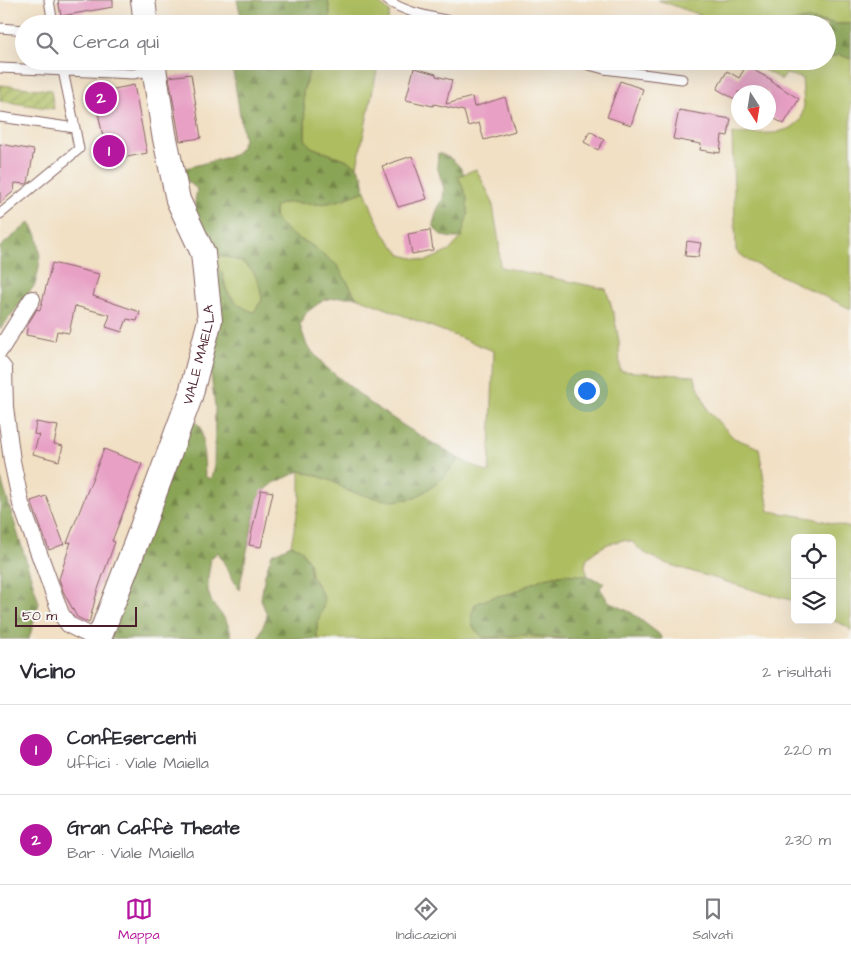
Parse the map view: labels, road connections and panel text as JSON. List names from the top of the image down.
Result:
{
  "streets": {
    "main road": ["VIALE MAIELLA"]
  },
  "scale_bar": "50 m",
  "north": "bottom",
  "page": {
    "search": "Cerca qui",
    "pins": ["2", "1"],
    "scale": "50 m",
    "heading": ["Vicino", "2 risultati"],
    "list": [
      {
        "mark": "1",
        "name": "ConfEsercenti",
        "note": "Uffici · Viale Maiella",
        "value": "220 m"
      },
      {
        "mark": "2",
        "name": "Gran Caffè Theate",
        "note": "Bar · Viale Maiella",
        "value": "230 m"
      }
    ],
    "nav": ["Mappa", "Indicazioni", "Salvati"]
  }
}
